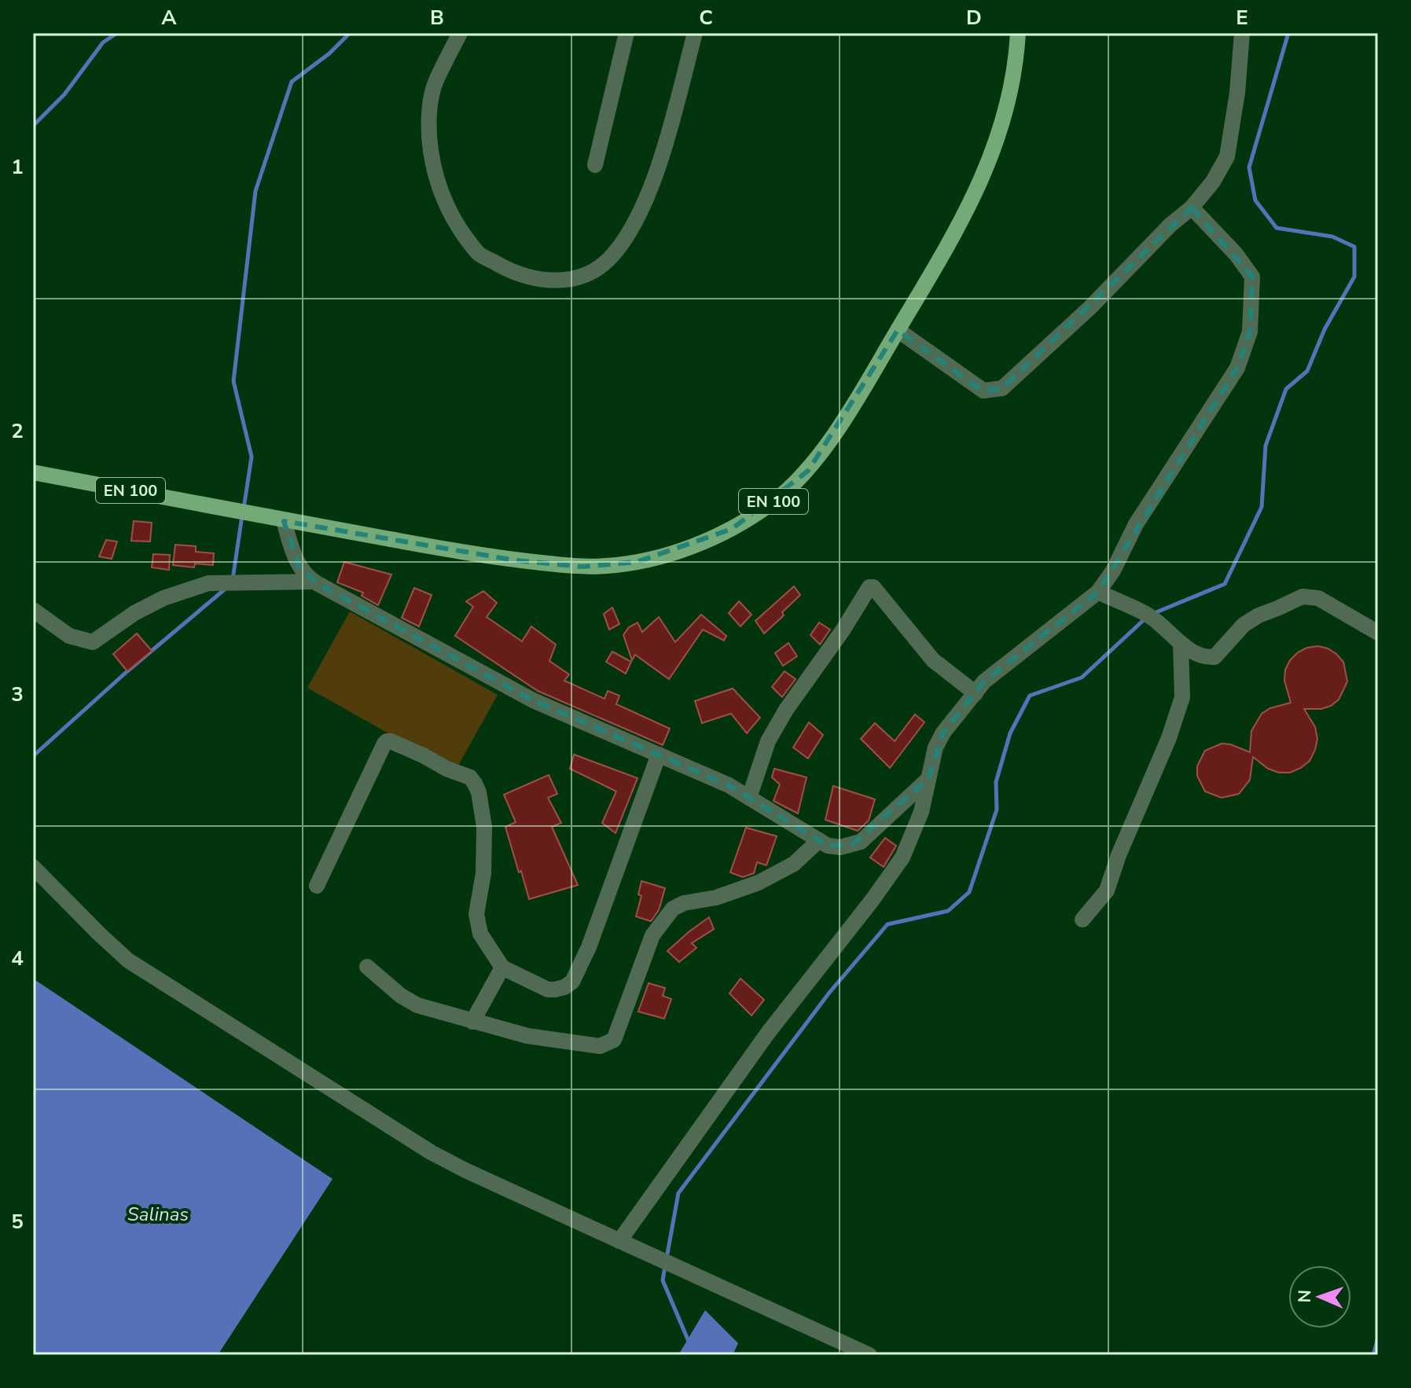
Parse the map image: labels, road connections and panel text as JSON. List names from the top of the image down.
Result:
{
  "streets": {
    "main road": ["EN 100"]
  },
  "water": ["Salinas"],
  "north": "left",
  "grid": {
    "columns": [
      "A",
      "B",
      "C",
      "D",
      "E"
    ],
    "rows": [
      "1",
      "2",
      "3",
      "4",
      "5"
    ]
  }
}
